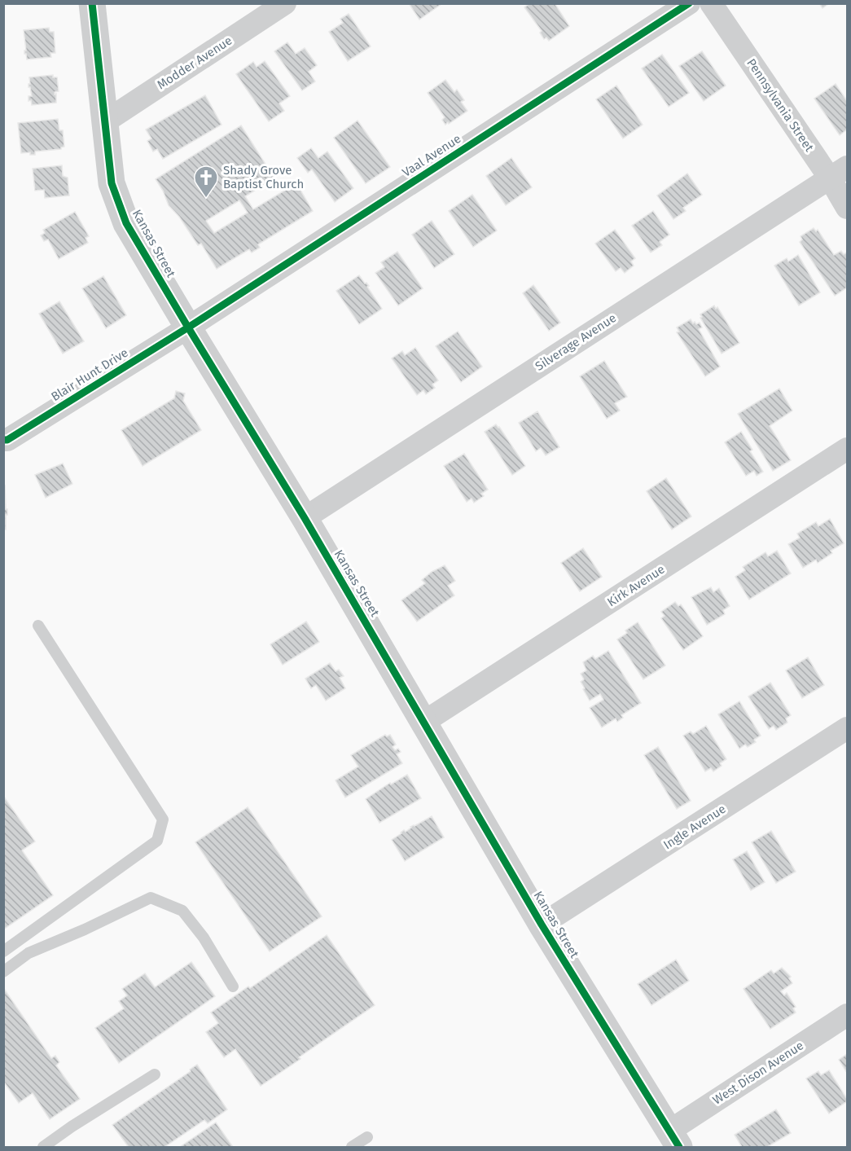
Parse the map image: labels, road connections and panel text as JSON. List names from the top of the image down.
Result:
{
  "streets": {
    "street": [
      "Modder Avenue",
      "Pennsylvania Street",
      "Vaal Avenue",
      "Kansas Street",
      "Silverage Avenue",
      "Blair Hunt Drive",
      "Kirk Avenue",
      "Ingle Avenue",
      "West Dison Avenue"
    ]
  },
  "crossings": [
    ["Modder Avenue", "Kansas Street"],
    ["Pennsylvania Street", "Silverage Avenue"],
    ["Vaal Avenue", "Kansas Street"],
    ["Vaal Avenue", "Blair Hunt Drive"],
    ["Kansas Street", "Silverage Avenue"],
    ["Kansas Street", "Blair Hunt Drive"],
    ["Kansas Street", "Kirk Avenue"],
    ["Kansas Street", "Ingle Avenue"],
    ["Kansas Street", "West Dison Avenue"]
  ],
  "places": {
    "church": ["Shady Grove Baptist Church"]
  }
}
